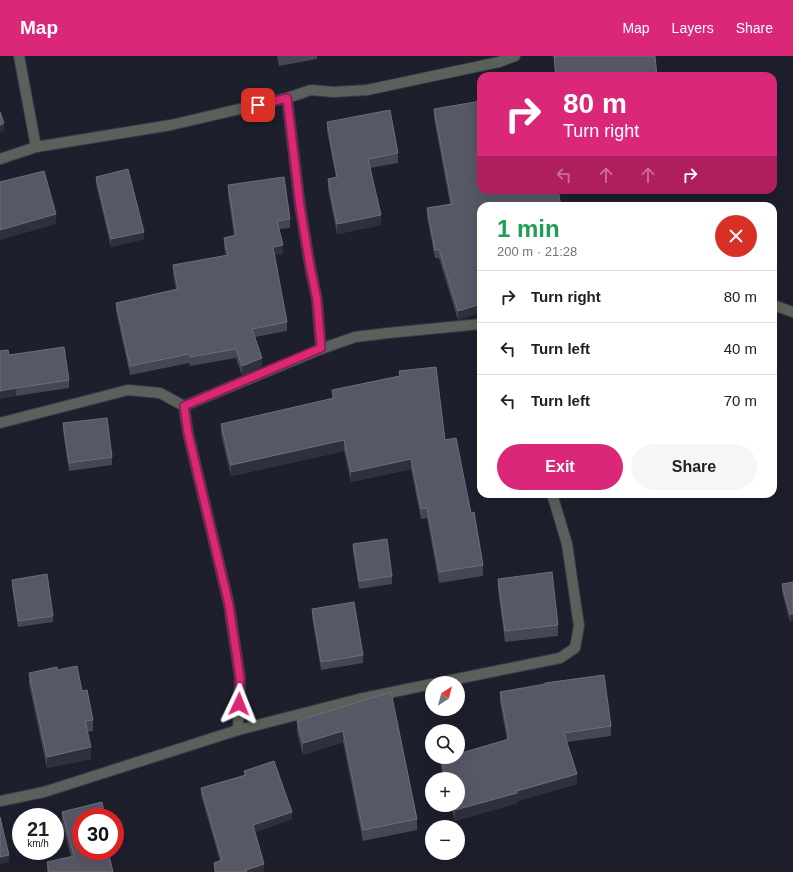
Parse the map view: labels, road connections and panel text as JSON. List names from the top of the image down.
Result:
{
  "north": "top right",
  "page": {
    "header": "Map",
    "nav": ["Map", "Layers", "Share"],
    "turn": ["80 m", "Turn right"],
    "heading": ["1 min", "200 m · 21:28"],
    "list": [
      {
        "name": "Turn right",
        "value": "80 m"
      },
      {
        "name": "Turn left",
        "value": "40 m"
      },
      {
        "name": "Turn left",
        "value": "70 m"
      }
    ],
    "buttons": ["Exit", "Share"],
    "map_buttons": ["+", "−"],
    "speed": "21 km/h",
    "limit": "30"
  }
}
